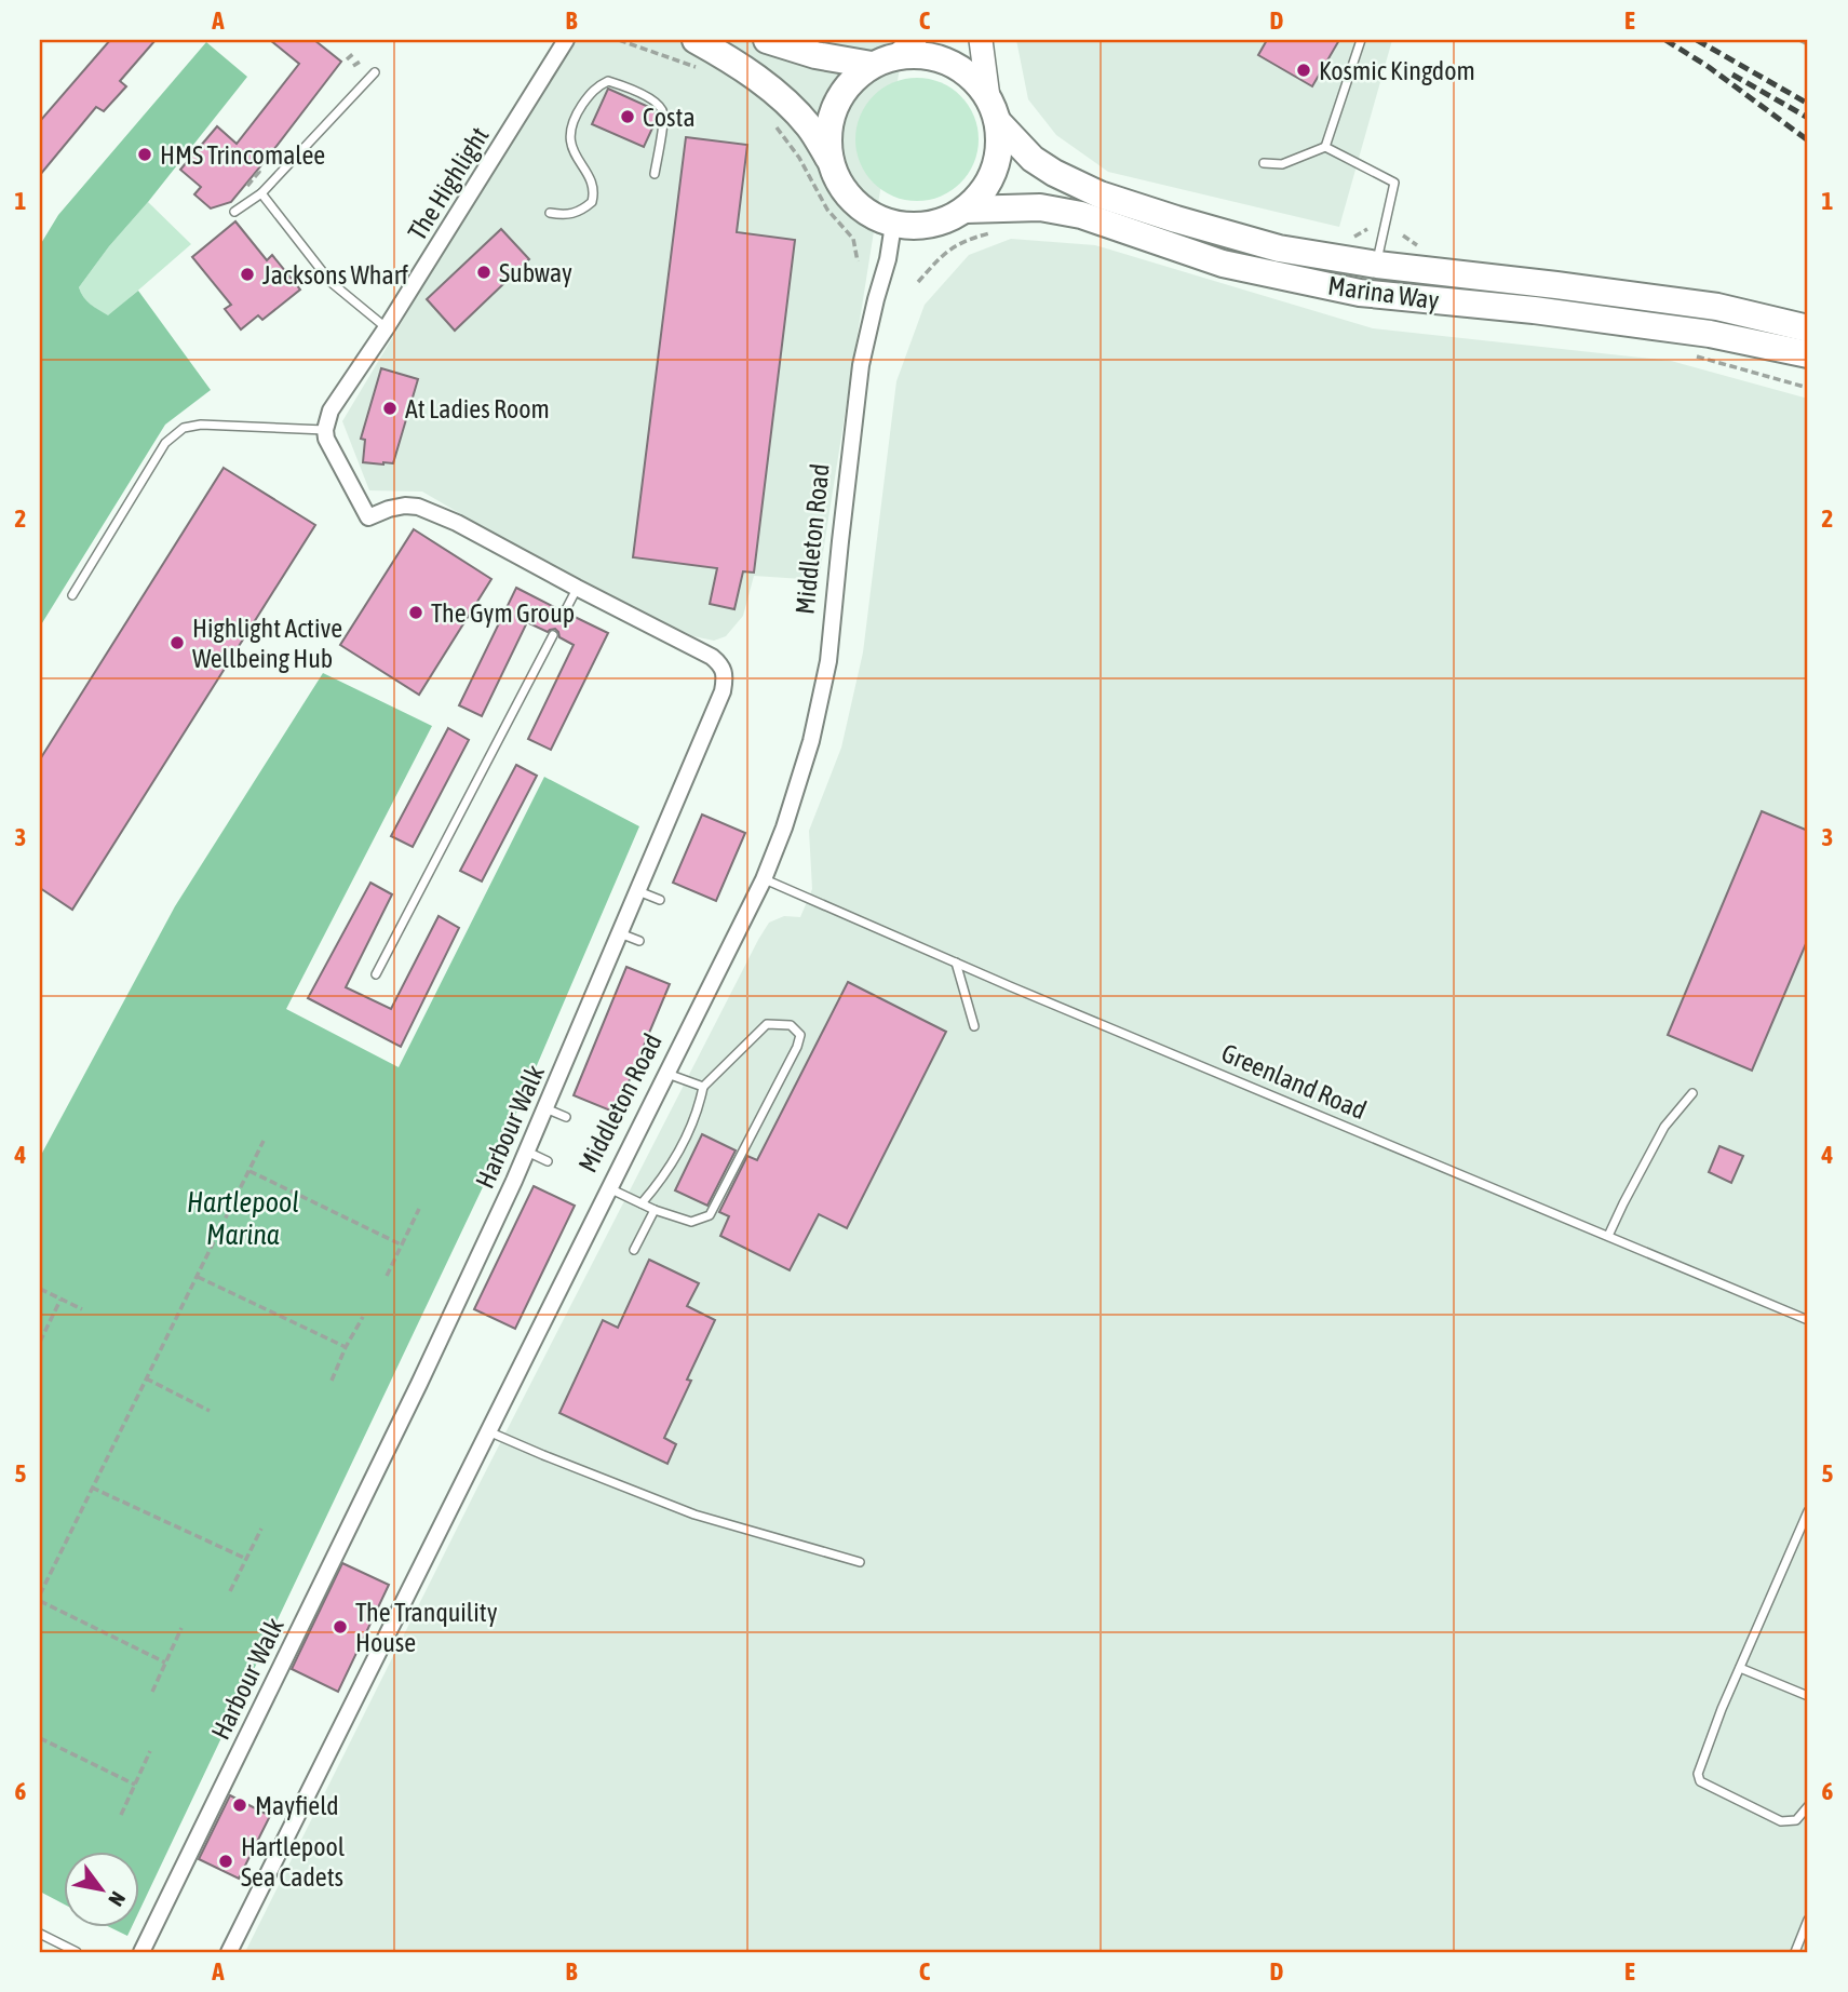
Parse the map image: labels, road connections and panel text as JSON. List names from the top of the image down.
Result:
{
  "streets": {
    "highway": ["Marina Way"],
    "street": ["The Highlight", "Middleton Road", "Harbour Walk"],
    "lane": ["Greenland Road"]
  },
  "crossings": [
    ["The Highlight", "Harbour Walk"],
    ["Marina Way", "Middleton Road"],
    ["Middleton Road", "Greenland Road"]
  ],
  "water": ["Hartlepool Marina"],
  "places": [
    "Kosmic Kingdom",
    "Costa",
    "HMS Trincomalee",
    "Subway",
    "Jacksons Wharf",
    "At Ladies Room",
    "The Gym Group",
    "Highlight Active Wellbeing Hub",
    "The Tranquility House",
    "Mayfield",
    "Hartlepool Sea Cadets"
  ],
  "north": "bottom right",
  "grid": {
    "columns": [
      "A",
      "B",
      "C",
      "D",
      "E"
    ],
    "rows": [
      "1",
      "2",
      "3",
      "4",
      "5",
      "6"
    ]
  }
}
